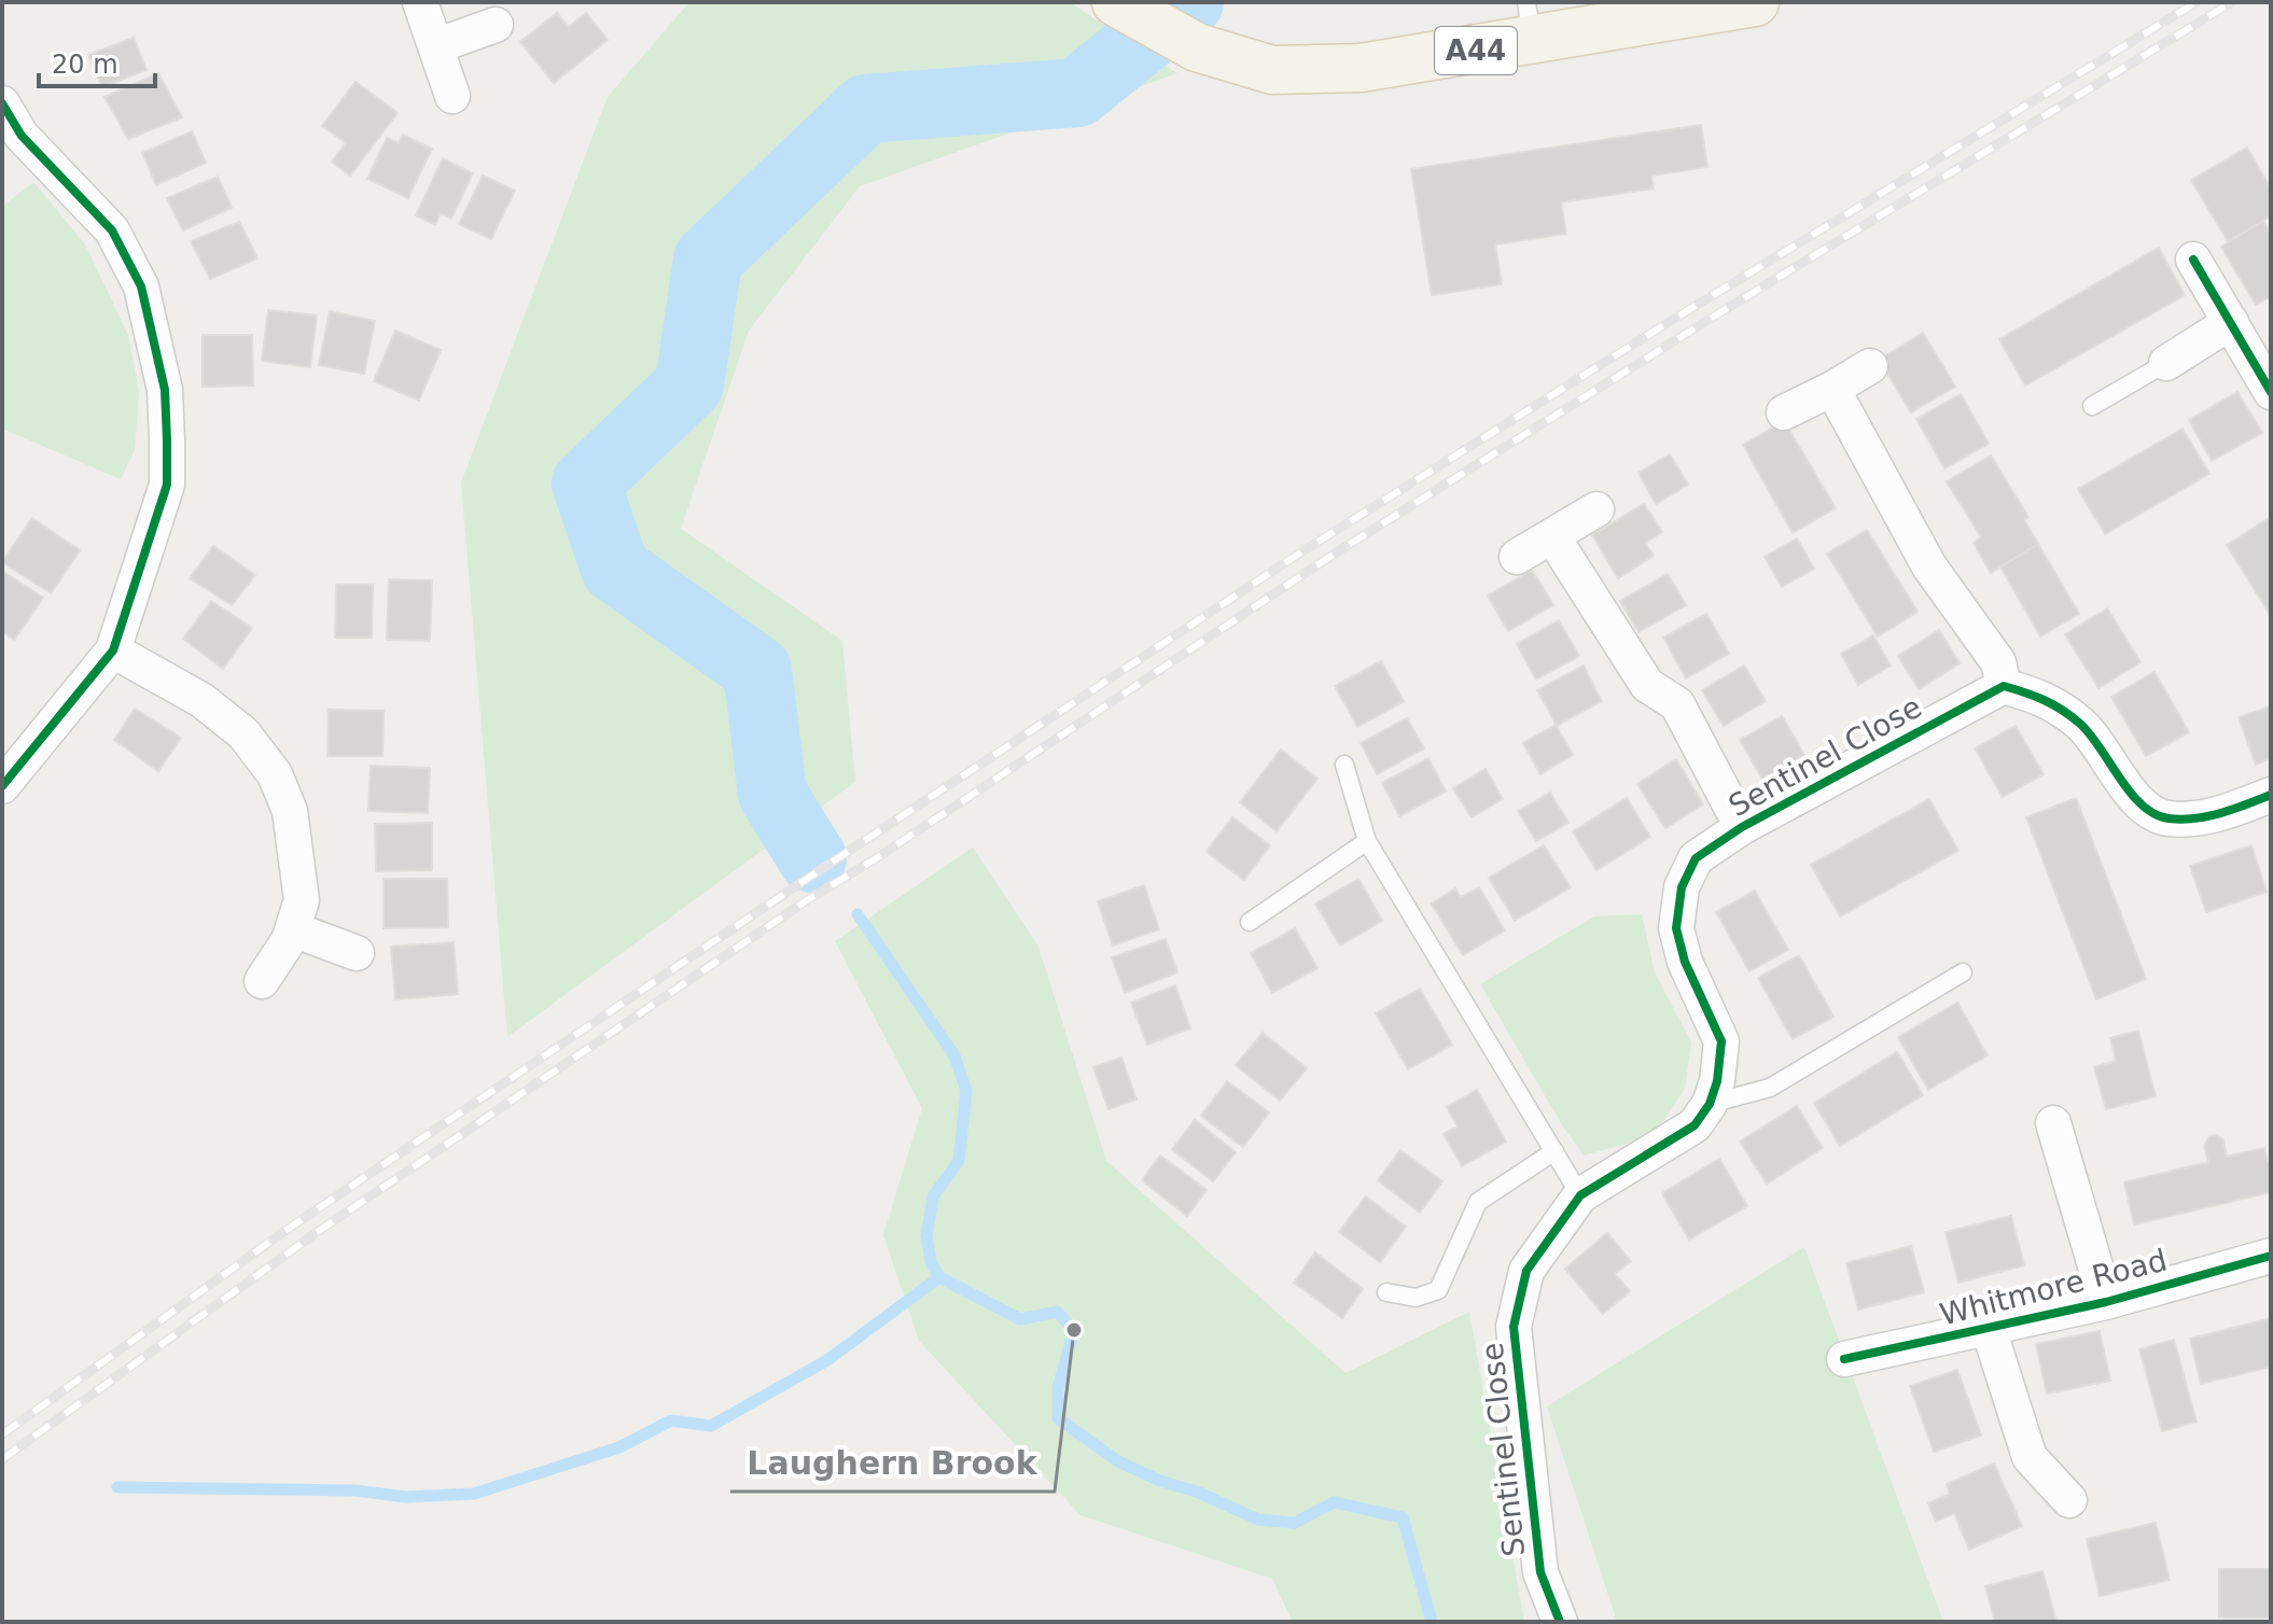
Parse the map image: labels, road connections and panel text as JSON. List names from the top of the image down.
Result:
{
  "streets": {
    "main road": ["A44"],
    "street": ["Sentinel Close", "Whitmore Road"]
  },
  "places": ["Laughern Brook"],
  "scale_bar": "20 m"
}
